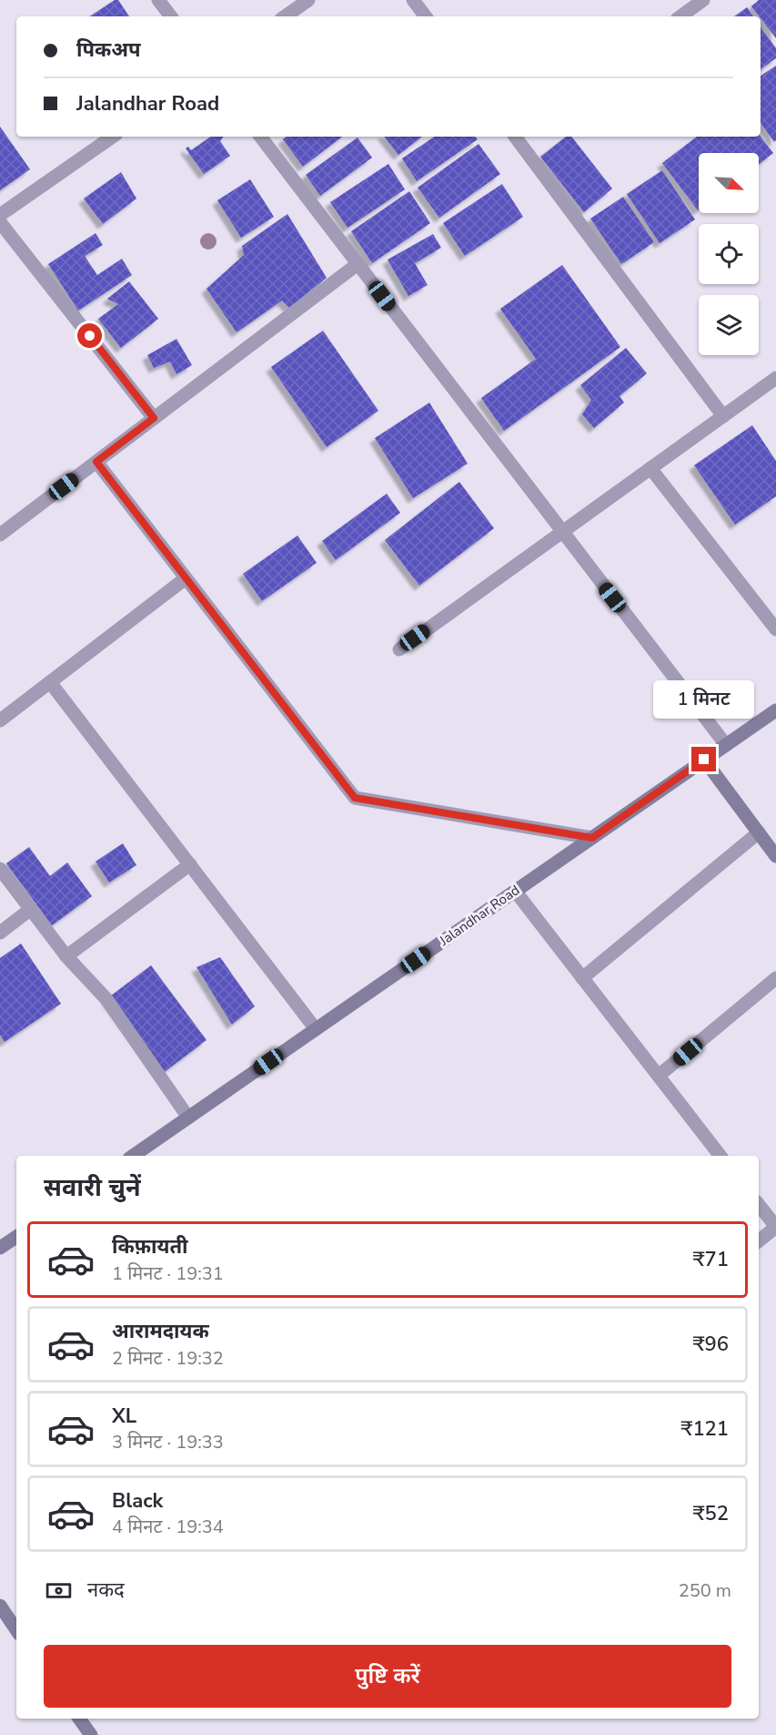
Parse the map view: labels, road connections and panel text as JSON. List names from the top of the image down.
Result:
{
  "streets": {
    "main road": ["Jalandhar Road"]
  },
  "north": "bottom right",
  "page": {
    "banner": ["पिकअप", "Jalandhar Road"],
    "bubble": "1 मिनट",
    "heading": "सवारी चुनें",
    "list": [
      {
        "name": "किफ़ायती",
        "note": "1 मिनट · 19:31",
        "value": "₹71"
      },
      {
        "name": "आरामदायक",
        "note": "2 मिनट · 19:32",
        "value": "₹96"
      },
      {
        "name": "XL",
        "note": "3 मिनट · 19:33",
        "value": "₹121"
      },
      {
        "name": "Black",
        "note": "4 मिनट · 19:34",
        "value": "₹52"
      }
    ],
    "pay": ["नकद", "250 m"],
    "buttons": "पुष्टि करें"
  }
}
